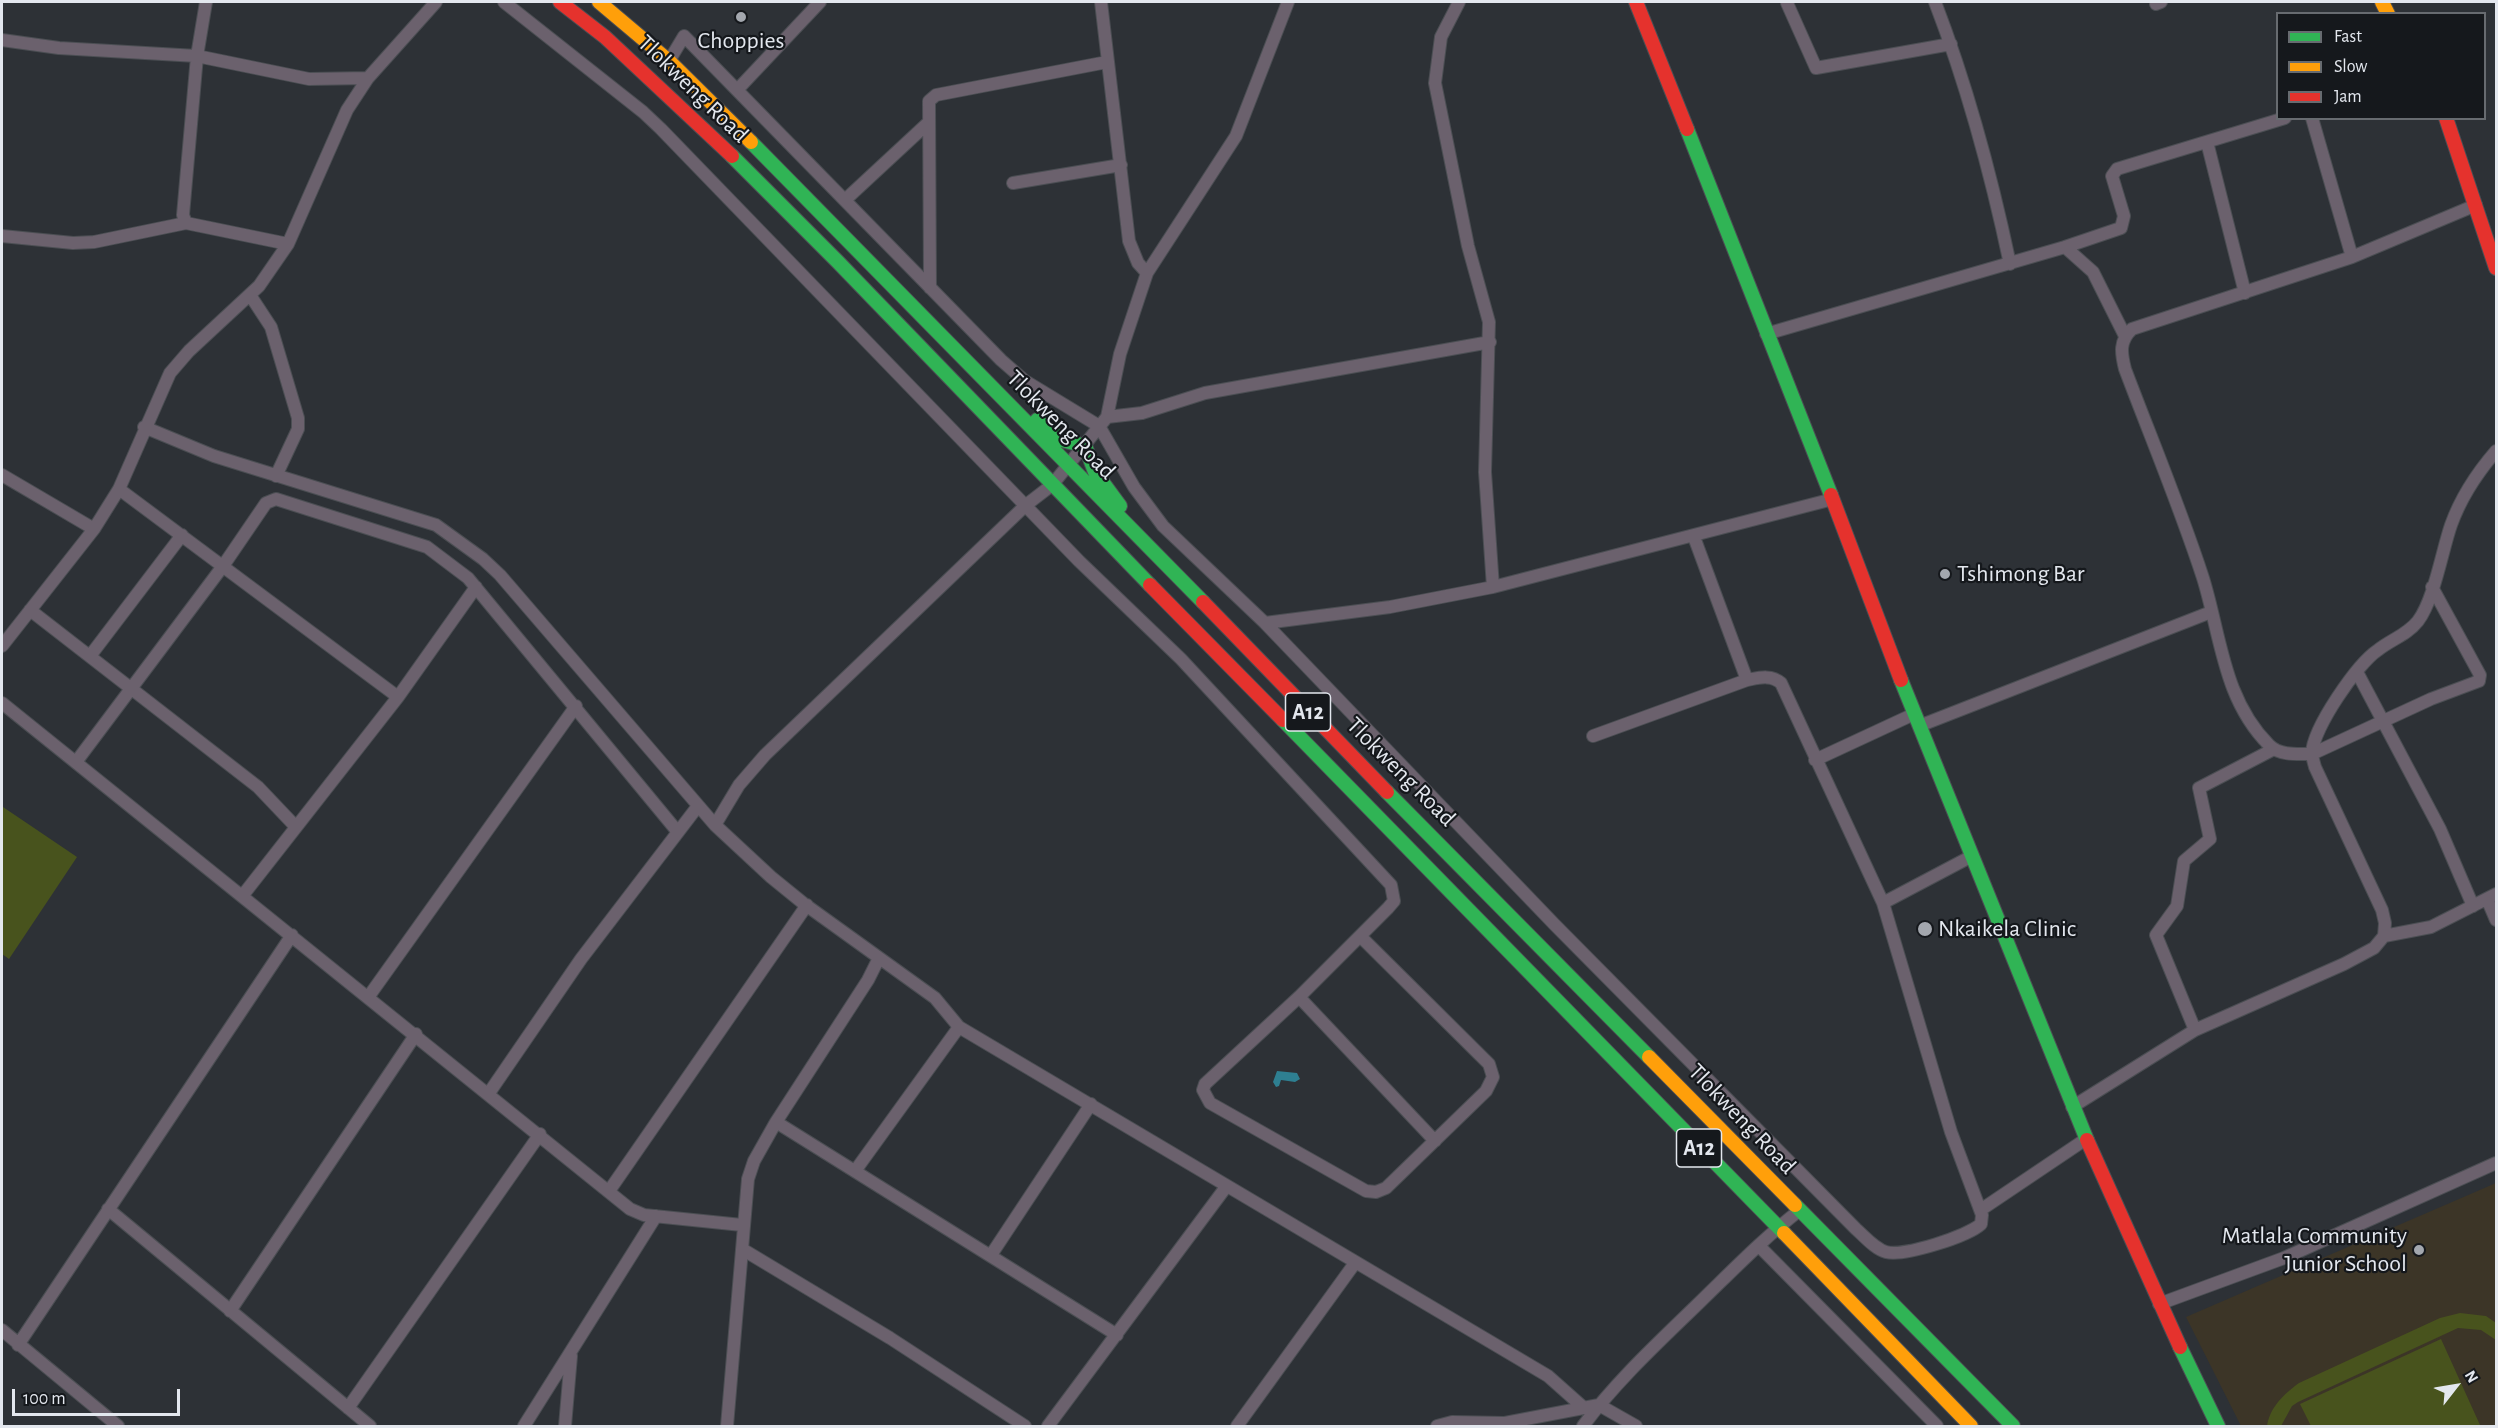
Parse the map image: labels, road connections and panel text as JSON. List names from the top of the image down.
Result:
{
  "streets": {
    "main road": ["Tlokweng Road", "A12"]
  },
  "places": [
    "Choppies",
    "Tshimong Bar",
    "Nkaikela Clinic",
    "Matlala Community Junior School"
  ],
  "legend": ["Fast", "Slow", "Jam"],
  "scale_bar": "100 m",
  "north": "top right"
}
